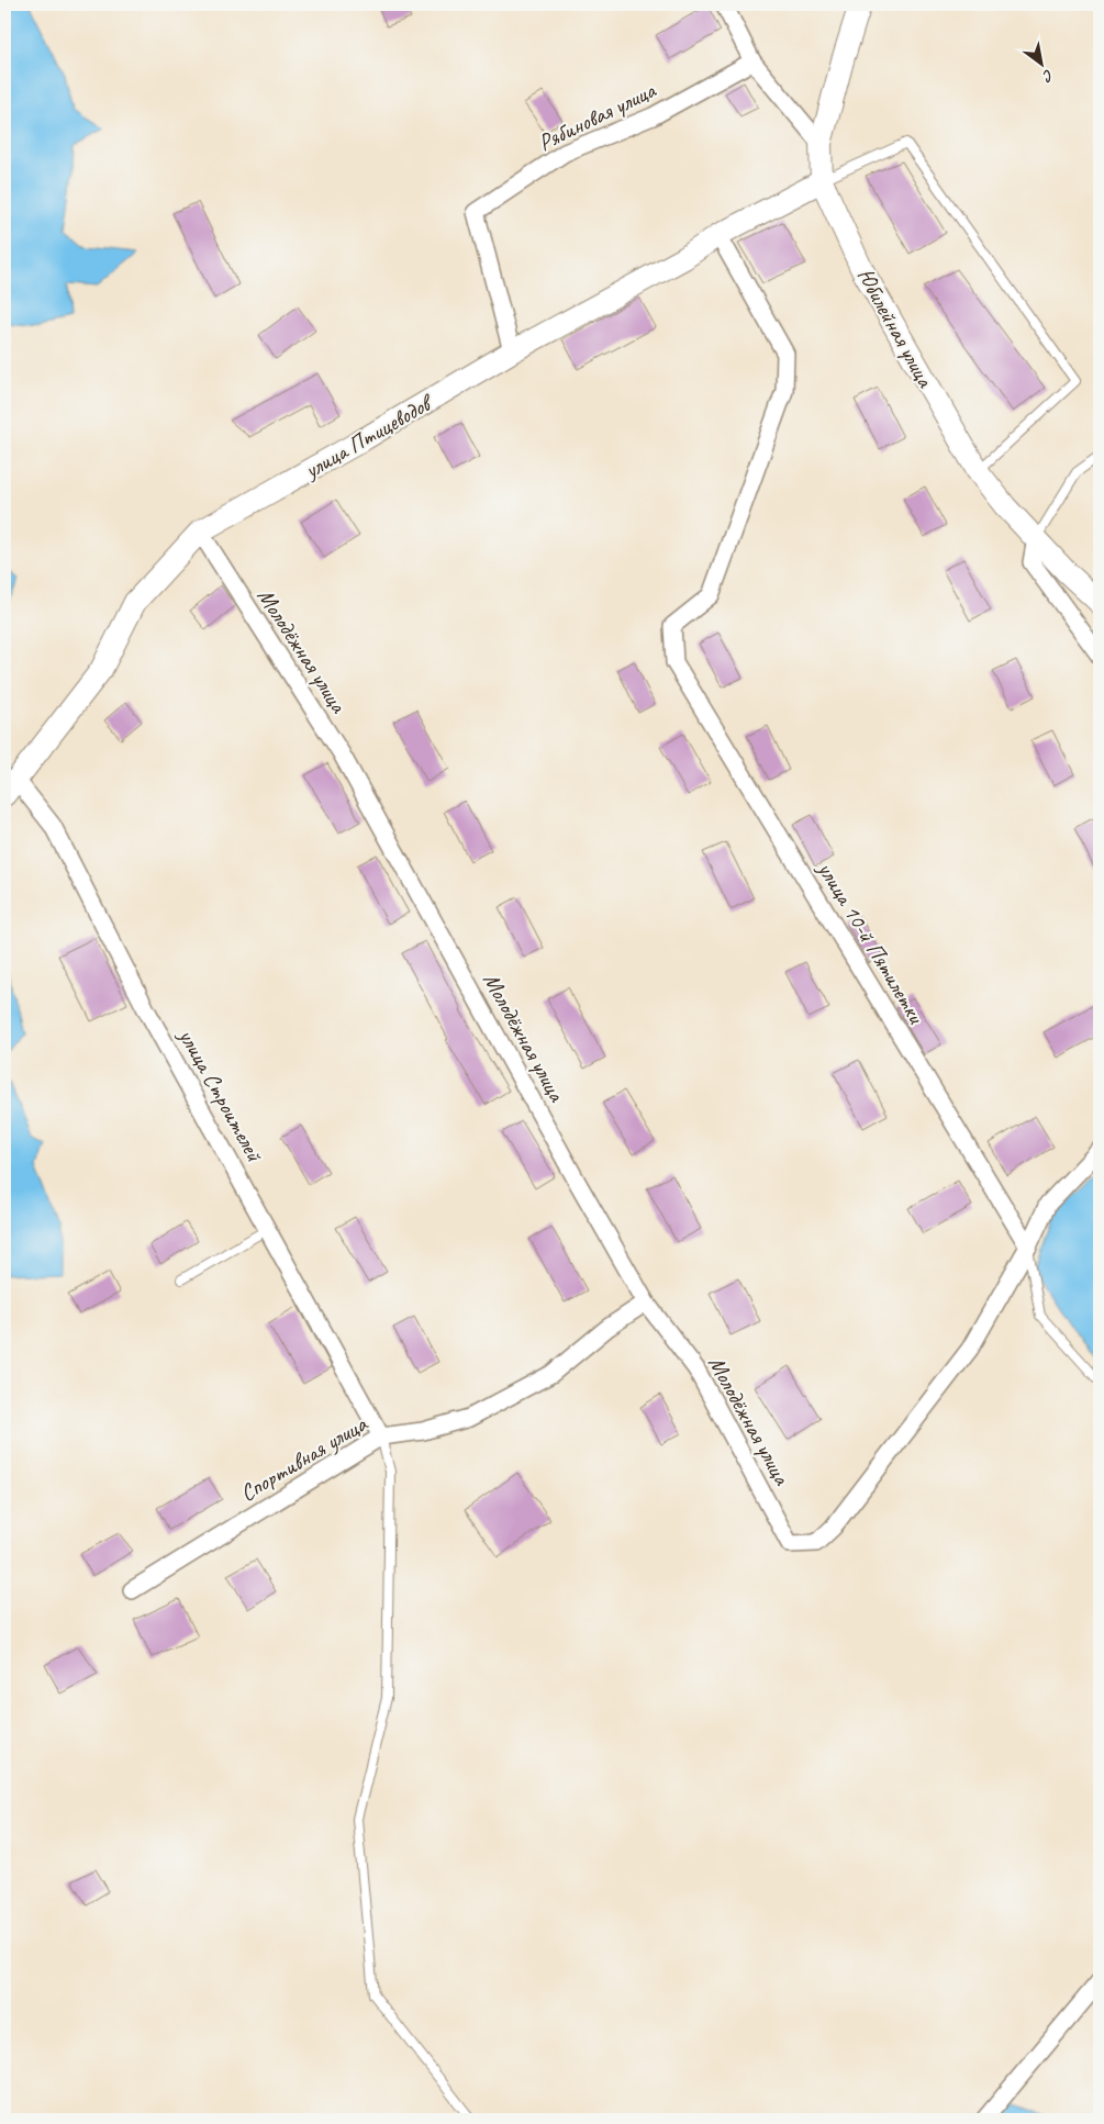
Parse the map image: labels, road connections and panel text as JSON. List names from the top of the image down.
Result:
{
  "streets": {
    "street": [
      "Рябиновая улица",
      "Юбилейная улица",
      "улица Птицеводов",
      "Молодёжная улица",
      "улица 10-й Пятилетки",
      "улица Строителей",
      "Спортивная улица"
    ]
  },
  "crossings": [
    ["Рябиновая улица", "улица Птицеводов"],
    ["Юбилейная улица", "улица Птицеводов"],
    ["улица Птицеводов", "Молодёжная улица"],
    ["улица Птицеводов", "улица 10-й Пятилетки"],
    ["улица Птицеводов", "улица Строителей"],
    ["Молодёжная улица", "улица 10-й Пятилетки"],
    ["Молодёжная улица", "Спортивная улица"],
    ["улица Строителей", "Спортивная улица"]
  ],
  "north": "bottom right"
}
